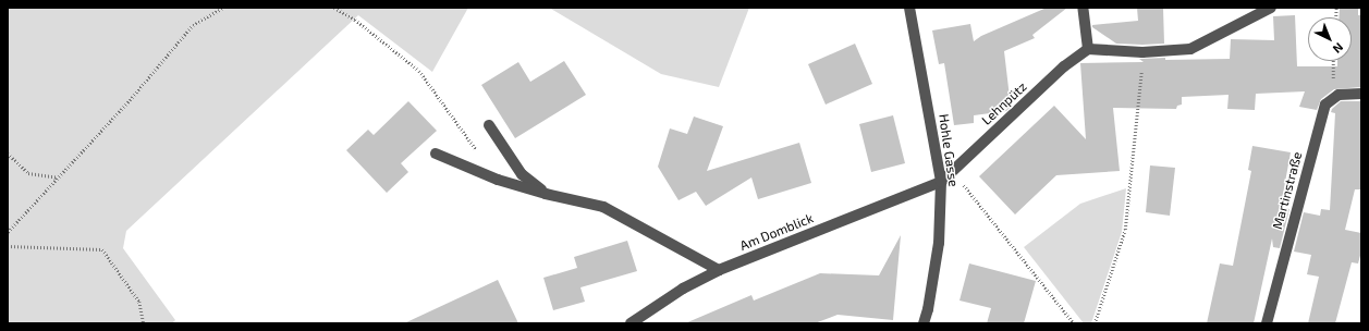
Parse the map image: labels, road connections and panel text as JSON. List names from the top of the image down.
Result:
{
  "streets": {
    "street": [
      "Lehnpütz",
      "Hohle Gasse",
      "Martinstraße",
      "Am Domblick"
    ]
  },
  "crossings": [
    ["Lehnpütz", "Hohle Gasse"],
    ["Lehnpütz", "Am Domblick"],
    ["Hohle Gasse", "Am Domblick"]
  ],
  "north": "bottom right"
}
